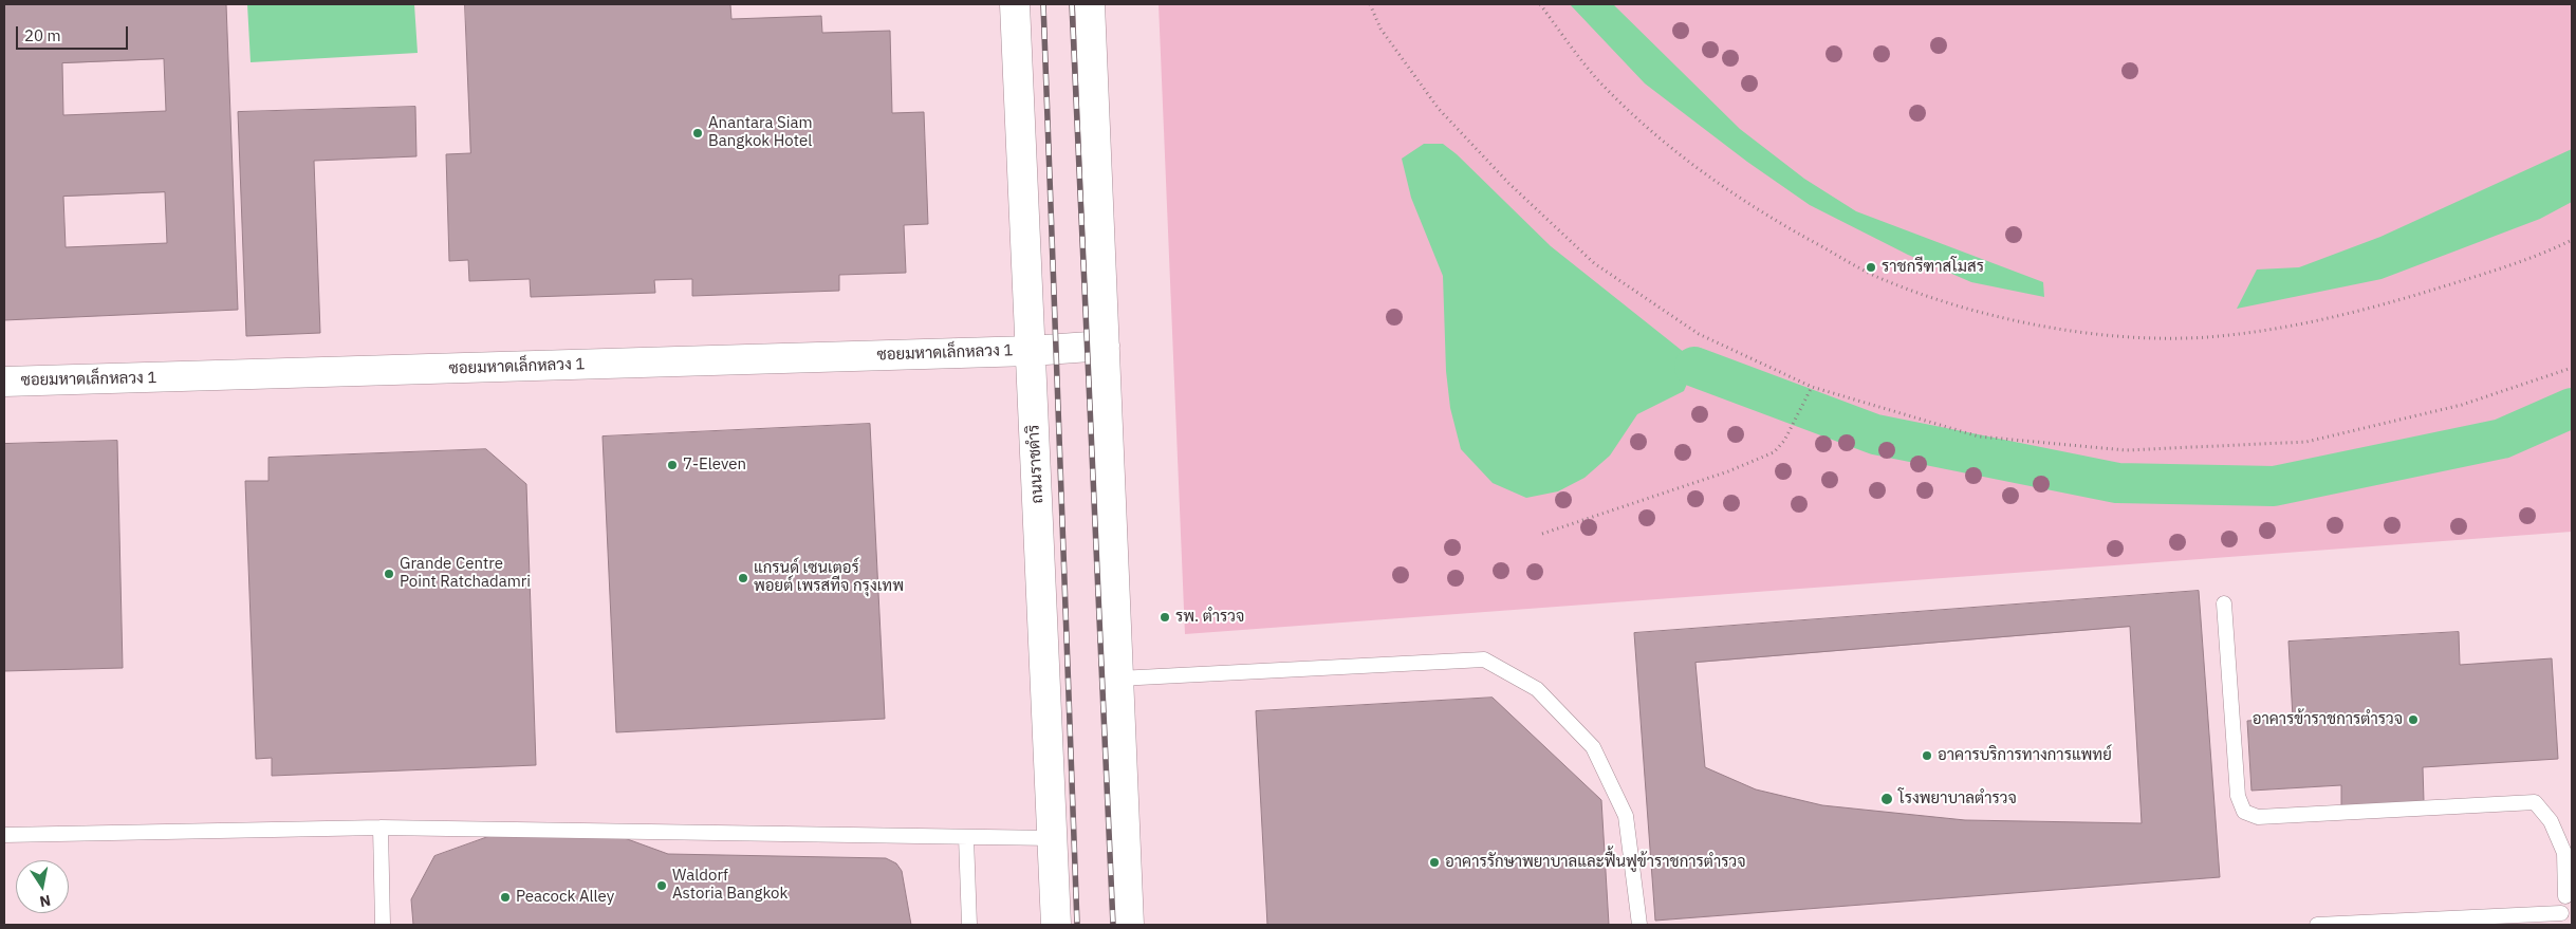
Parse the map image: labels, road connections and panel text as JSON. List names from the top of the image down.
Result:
{
  "streets": {
    "main road": ["ซอยมหาดเล็กหลวง 1", "ถนนราชดำริ"]
  },
  "crossings": [
    ["ซอยมหาดเล็กหลวง 1", "ถนนราชดำริ"]
  ],
  "places": [
    "Anantara Siam Bangkok Hotel",
    "ราชกรีฑาสโมสร",
    "7-Eleven",
    "Grande Centre Point Ratchadamri",
    "แกรนด์ เซนเตอร์ พอยต์ เพรสทีจ กรุงเทพ",
    "รพ. ตำรวจ",
    "อาคารข้าราชการตำรวจ",
    "อาคารบริการทางการแพทย์",
    "โรงพยาบาลตำรวจ",
    "อาคารรักษาพยาบาลและฟื้นฟูข้าราชการตำรวจ",
    "Waldorf Astoria Bangkok",
    "Peacock Alley"
  ],
  "scale_bar": "20 m",
  "north": "bottom"
}
